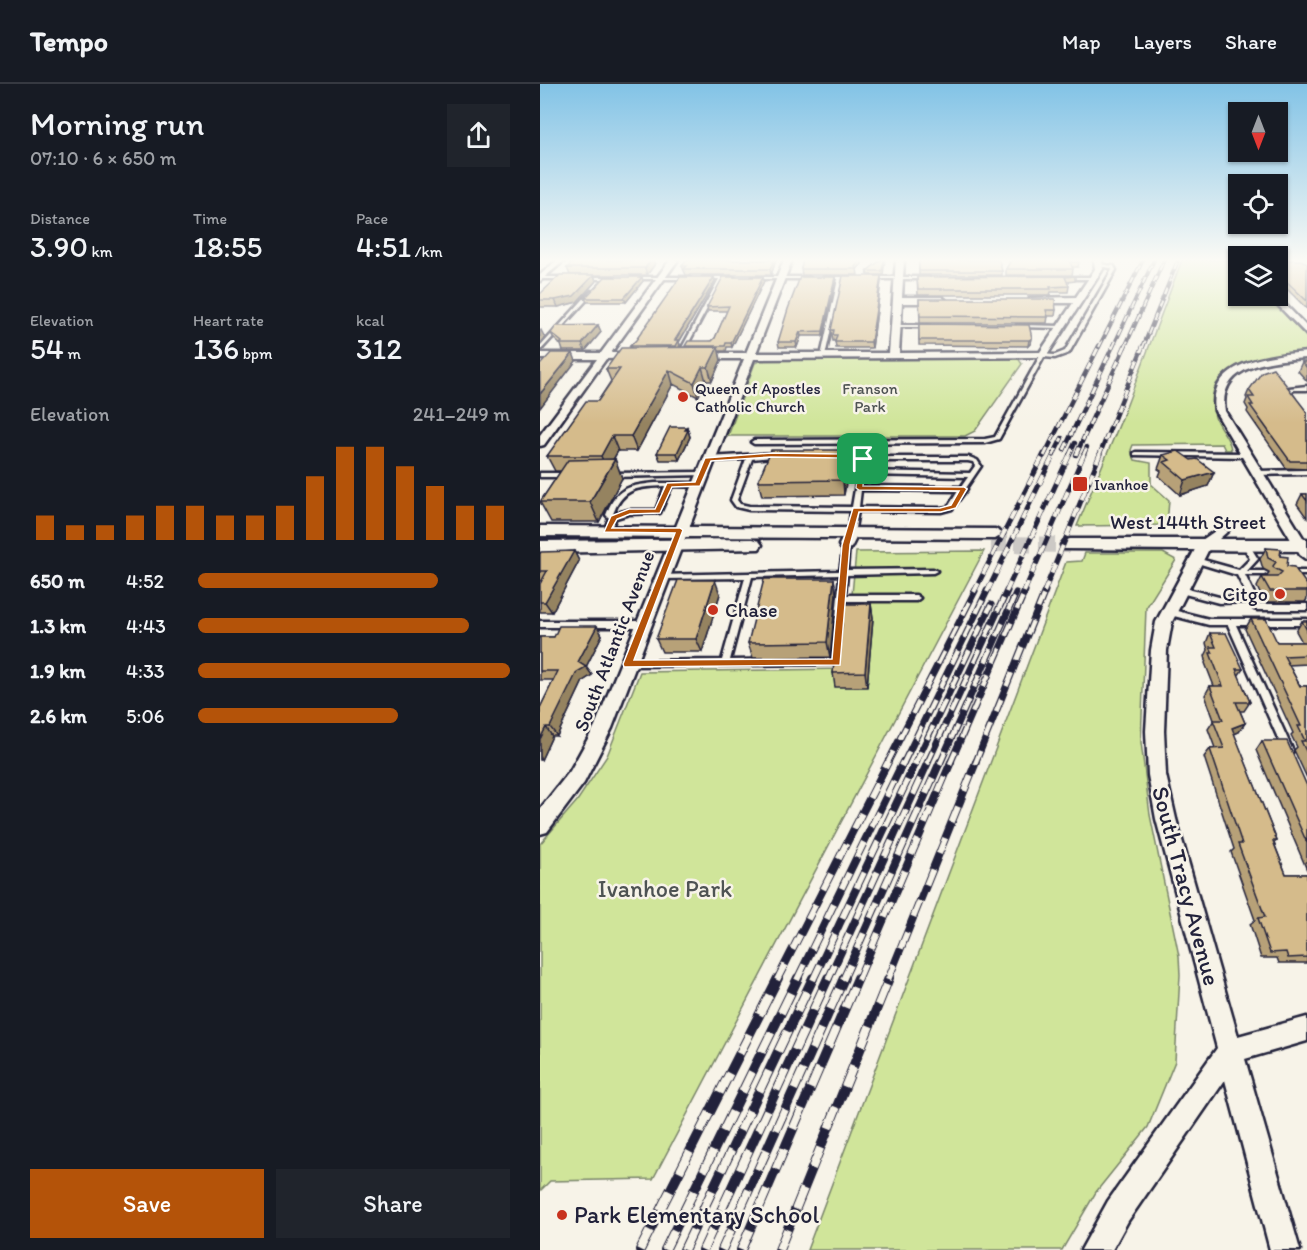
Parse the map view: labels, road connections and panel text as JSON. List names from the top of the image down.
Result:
{
  "streets": {
    "street": ["West 144th Street", "South Atlantic Avenue", "South Tracy Avenue"]
  },
  "crossings": [
    ["West 144th Street", "South Tracy Avenue"]
  ],
  "parks": ["Franson Park", "Ivanhoe Park"],
  "places": {
    "other": [
      "Queen of Apostles Catholic Church",
      "Citgo",
      "Chase",
      "Park Elementary School"
    ],
    "transit": ["Ivanhoe"]
  },
  "north": "bottom",
  "page": {
    "header": "Tempo",
    "nav": ["Map", "Layers", "Share"],
    "heading": ["Morning run", "07:10 · 6 × 650 m"],
    "stats": [
      ["Distance", "3.90 km"],
      ["Time", "18:55"],
      ["Pace", "4:51 /km"],
      ["Elevation", "54 m"],
      ["Heart rate", "136 bpm"],
      ["kcal", "312"]
    ],
    "chart": ["Elevation", "241–249 m"],
    "list": [
      {
        "name": "650 m",
        "note": "4:52"
      },
      {
        "name": "1.3 km",
        "note": "4:43"
      },
      {
        "name": "1.9 km",
        "note": "4:33"
      },
      {
        "name": "2.6 km",
        "note": "5:06"
      }
    ],
    "buttons": ["Save", "Share"]
  }
}
